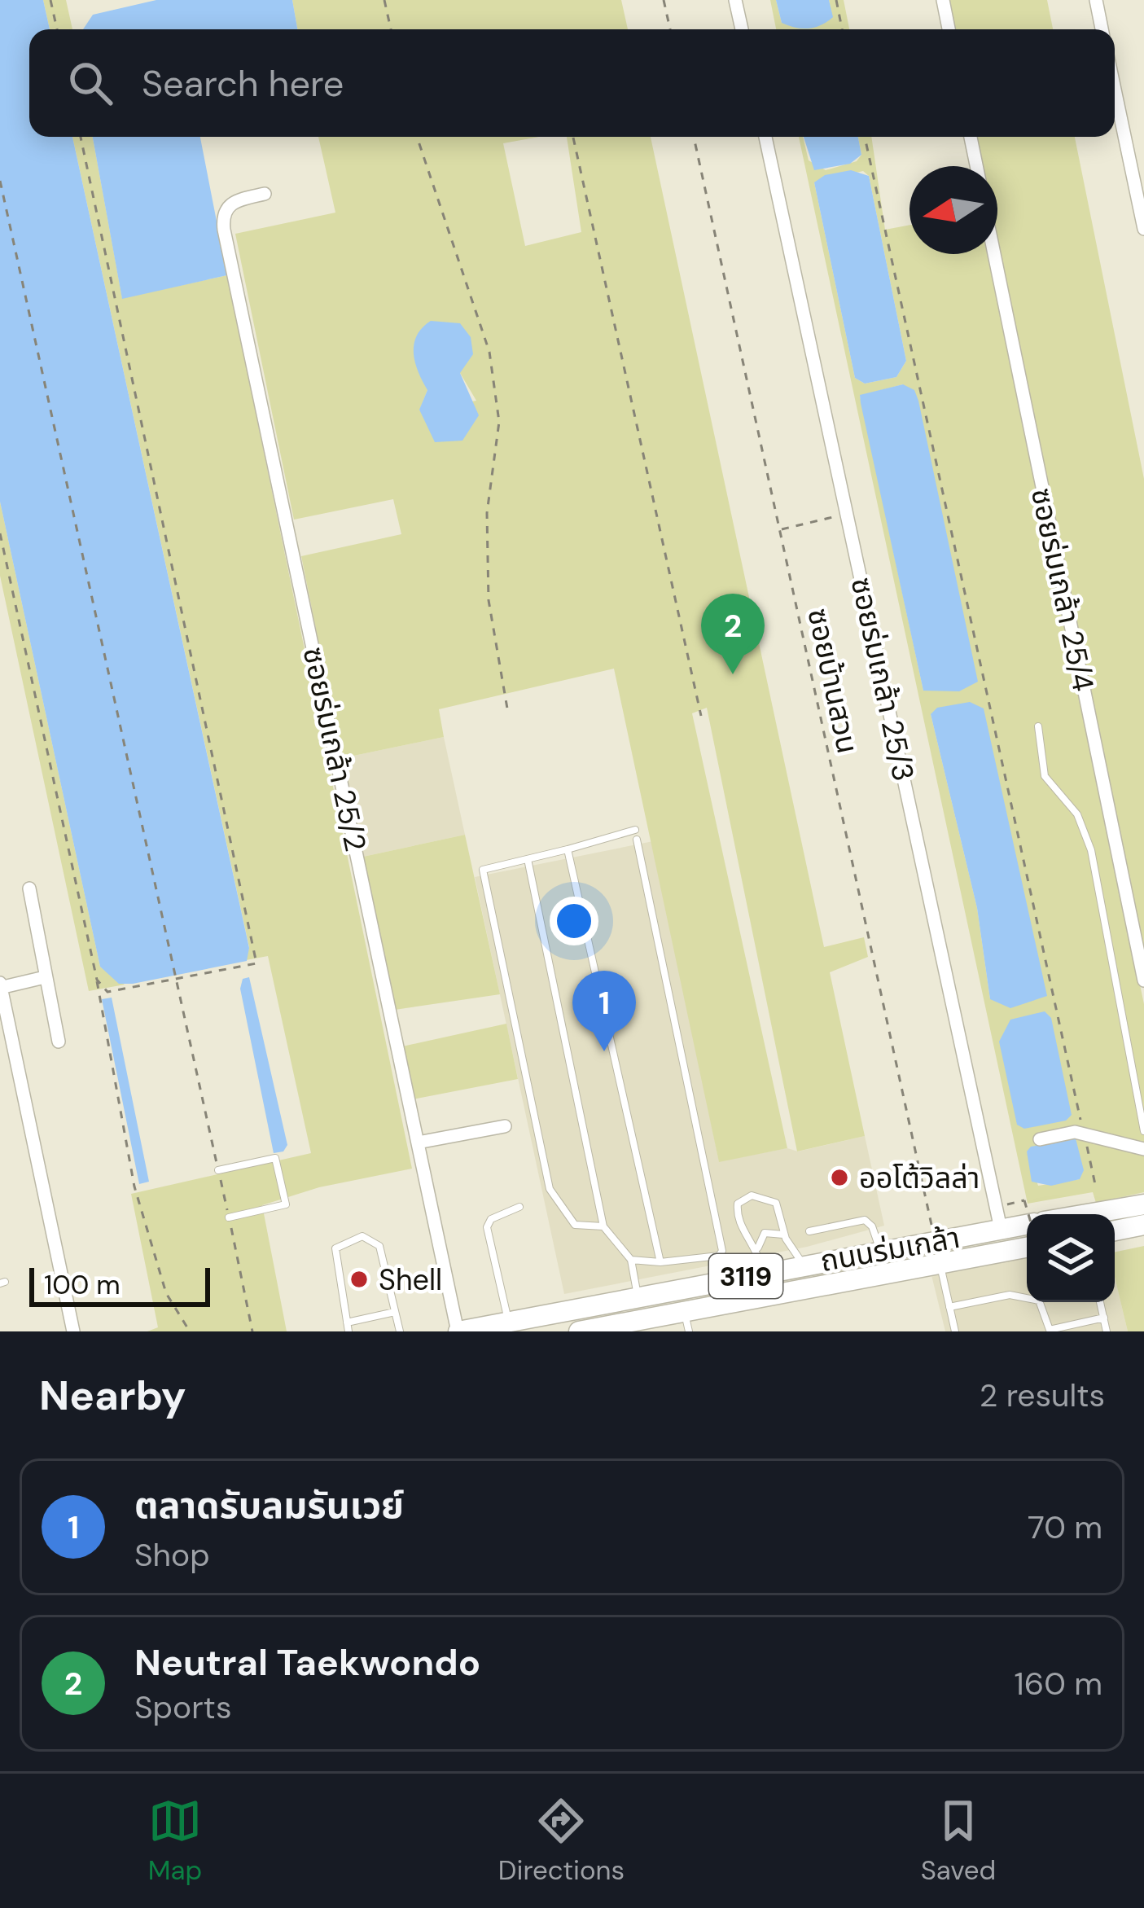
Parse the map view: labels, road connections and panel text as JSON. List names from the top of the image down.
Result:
{
  "streets": {
    "main road": ["ถนนร่มเกล้า", "3119"],
    "street": ["ซอยร่มเกล้า 25/4", "ซอยร่มเกล้า 25/3", "ซอยร่มเกล้า 25/2"],
    "path": ["ซอยบ้านสวน"]
  },
  "crossings": [
    ["ซอยร่มเกล้า 25/3", "ถนนร่มเกล้า"],
    ["ซอยบ้านสวน", "ถนนร่มเกล้า"],
    ["ซอยร่มเกล้า 25/2", "ถนนร่มเกล้า"]
  ],
  "places": ["ออโต้วิลล่า", "Shell"],
  "scale_bar": "100 m",
  "north": "left",
  "page": {
    "search": "Search here",
    "pins": ["2", "1"],
    "scale": "100 m",
    "heading": ["Nearby", "2 results"],
    "list": [
      {
        "mark": "1",
        "name": "ตลาดรับลมรันเวย์",
        "note": "Shop",
        "value": "70 m"
      },
      {
        "mark": "2",
        "name": "Neutral Taekwondo",
        "note": "Sports",
        "value": "160 m"
      }
    ],
    "nav": ["Map", "Directions", "Saved"]
  }
}
